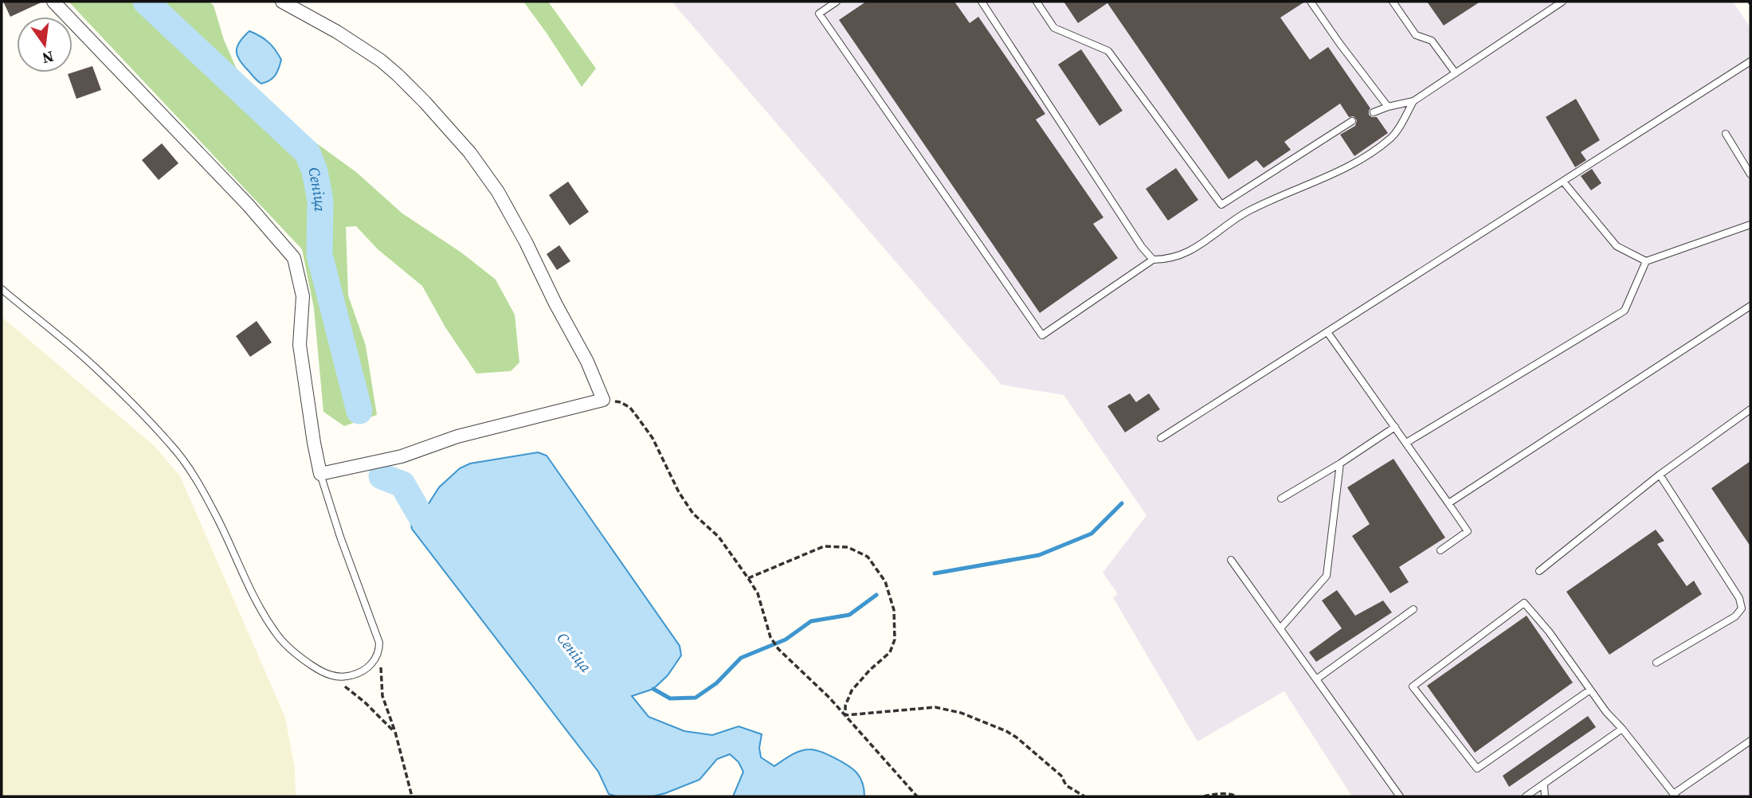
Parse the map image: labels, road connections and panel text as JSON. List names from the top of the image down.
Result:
{
  "water": ["Сеніца"],
  "north": "bottom"
}
